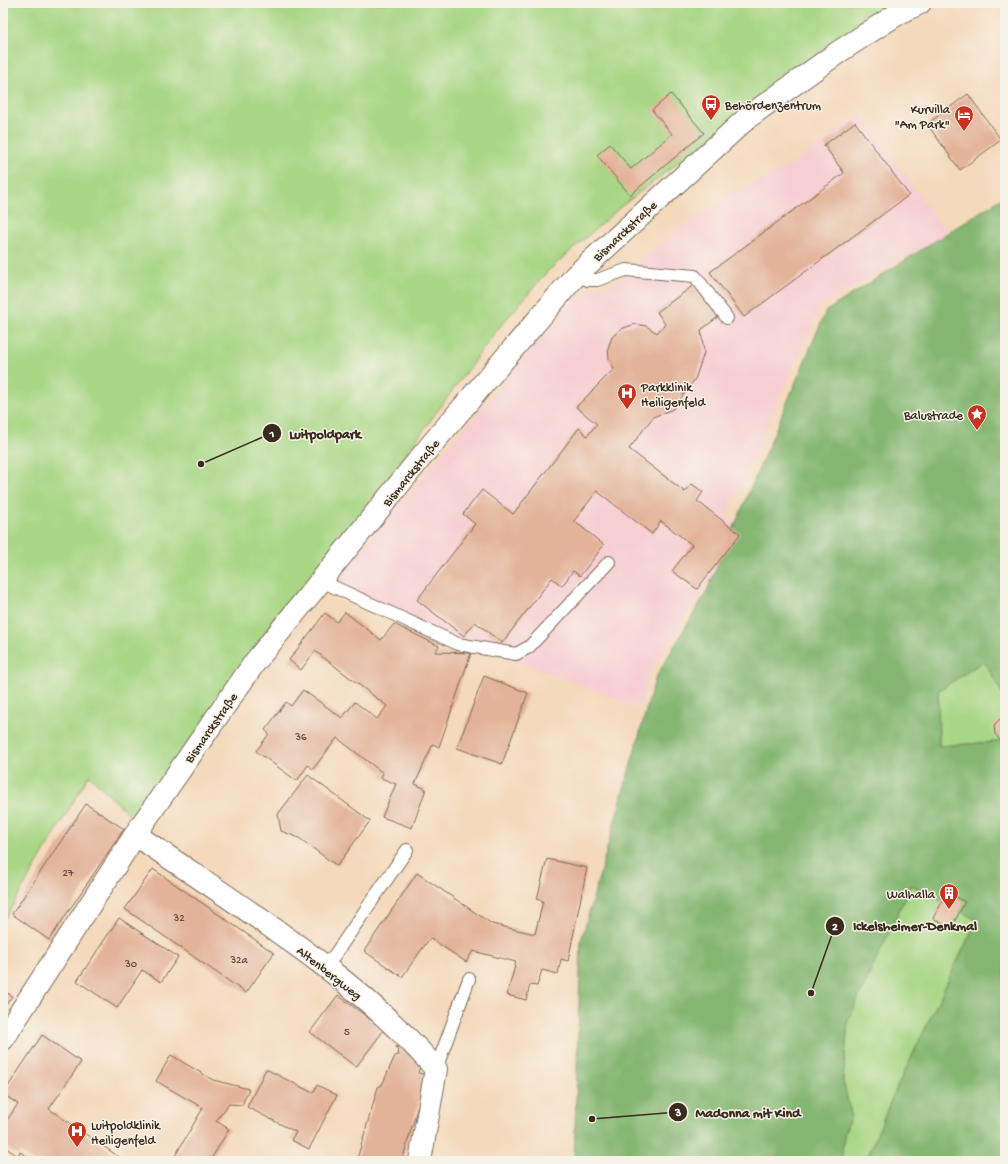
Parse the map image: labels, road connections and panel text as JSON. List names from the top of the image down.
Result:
{
  "streets": {
    "street": ["Bismarckstraße", "Altenbergweg"]
  },
  "crossings": [
    ["Bismarckstraße", "Altenbergweg"]
  ],
  "places": {
    "bus stop": ["Behördenzentrum"],
    "hotel": ["Kurvilla \"Am Park\""],
    "hospital": ["Parkklinik Heiligenfeld", "Luitpoldklinik Heiligenfeld"],
    "place": ["Balustrade"],
    "other": ["Luitpoldpark", "Ickelsheimer-Denkmal", "Madonna mit Kind"],
    "building": ["Walhalla"]
  },
  "house_numbers": [
    "36",
    "27",
    "32",
    "32a",
    "30",
    "5"
  ]
}
